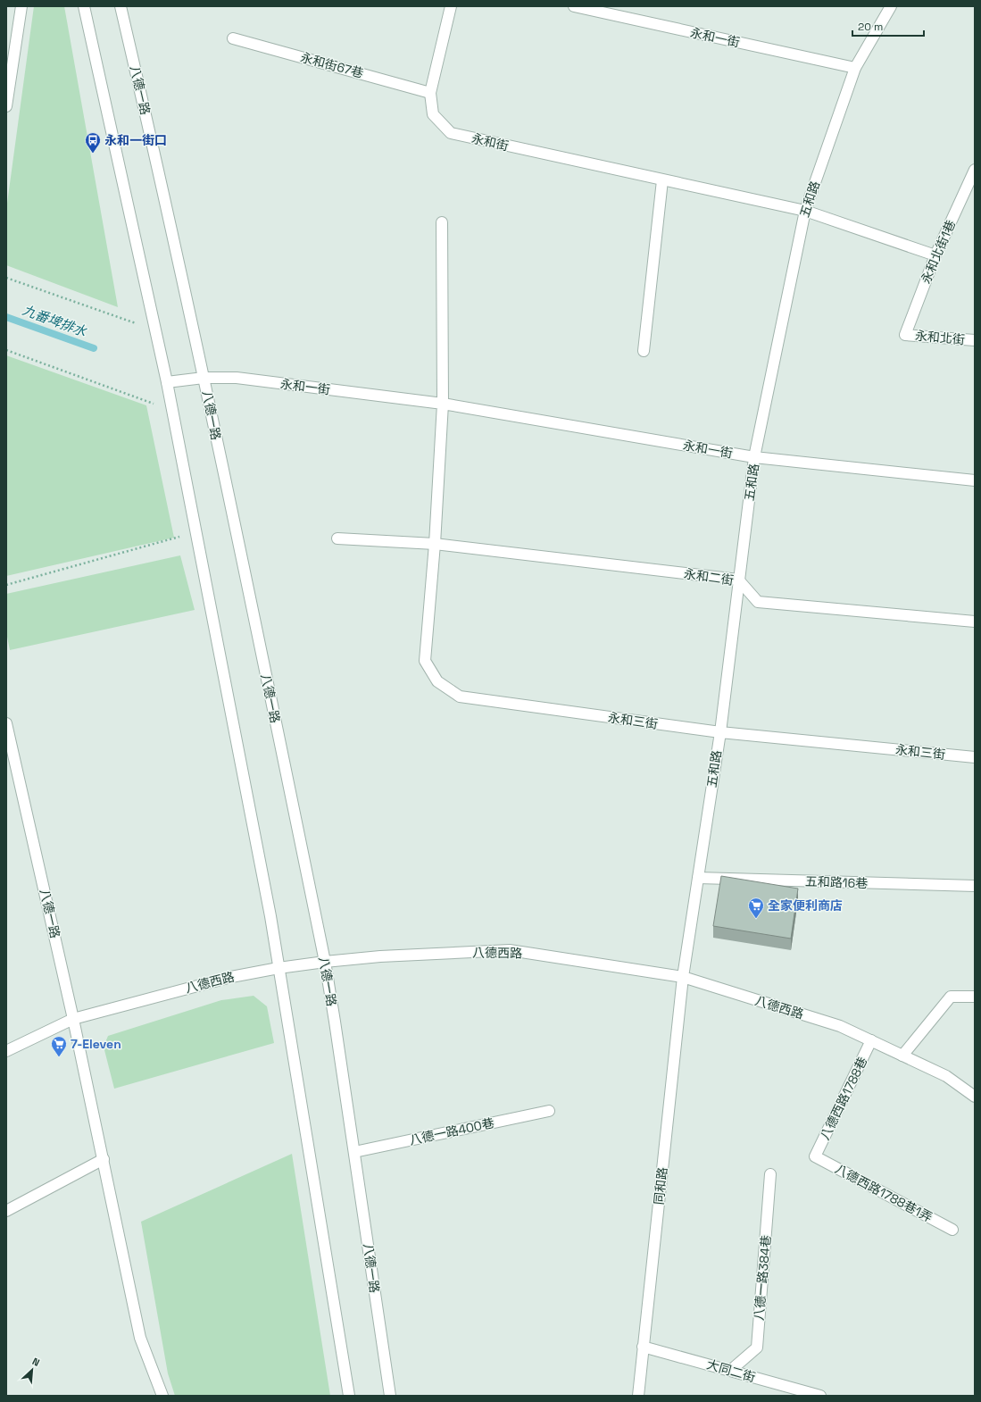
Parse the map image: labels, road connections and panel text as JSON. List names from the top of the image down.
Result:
{
  "streets": {
    "street": [
      "永和一街",
      "永和街67巷",
      "八德一路",
      "永和街",
      "五和路",
      "永和北街1巷",
      "永和北街",
      "永和二街",
      "永和三街",
      "五和路16巷",
      "八德西路",
      "八德西路1788巷",
      "八德一路400巷",
      "同和路",
      "八德西路1788巷1弄",
      "八德一路384巷",
      "大同二街"
    ]
  },
  "crossings": [
    ["永和一街", "八德一路"],
    ["永和一街", "五和路"],
    ["永和街67巷", "永和街"],
    ["八德一路", "八德西路"],
    ["八德一路", "八德一路400巷"],
    ["永和街", "五和路"],
    ["永和街", "永和北街1巷"],
    ["五和路", "永和二街"],
    ["五和路", "永和三街"],
    ["五和路", "五和路16巷"],
    ["五和路", "八德西路"],
    ["五和路", "同和路"],
    ["永和北街1巷", "永和北街"],
    ["永和二街", "永和三街"],
    ["八德西路", "八德西路1788巷"],
    ["八德西路", "同和路"],
    ["八德西路1788巷", "八德西路1788巷1弄"],
    ["同和路", "大同二街"],
    ["八德一路384巷", "大同二街"]
  ],
  "water": ["九番埤排水"],
  "places": {
    "bus stop": ["永和一街口"],
    "supermarket": ["全家便利商店", "7-Eleven"]
  },
  "scale_bar": "20 m",
  "north": "top right"
}
